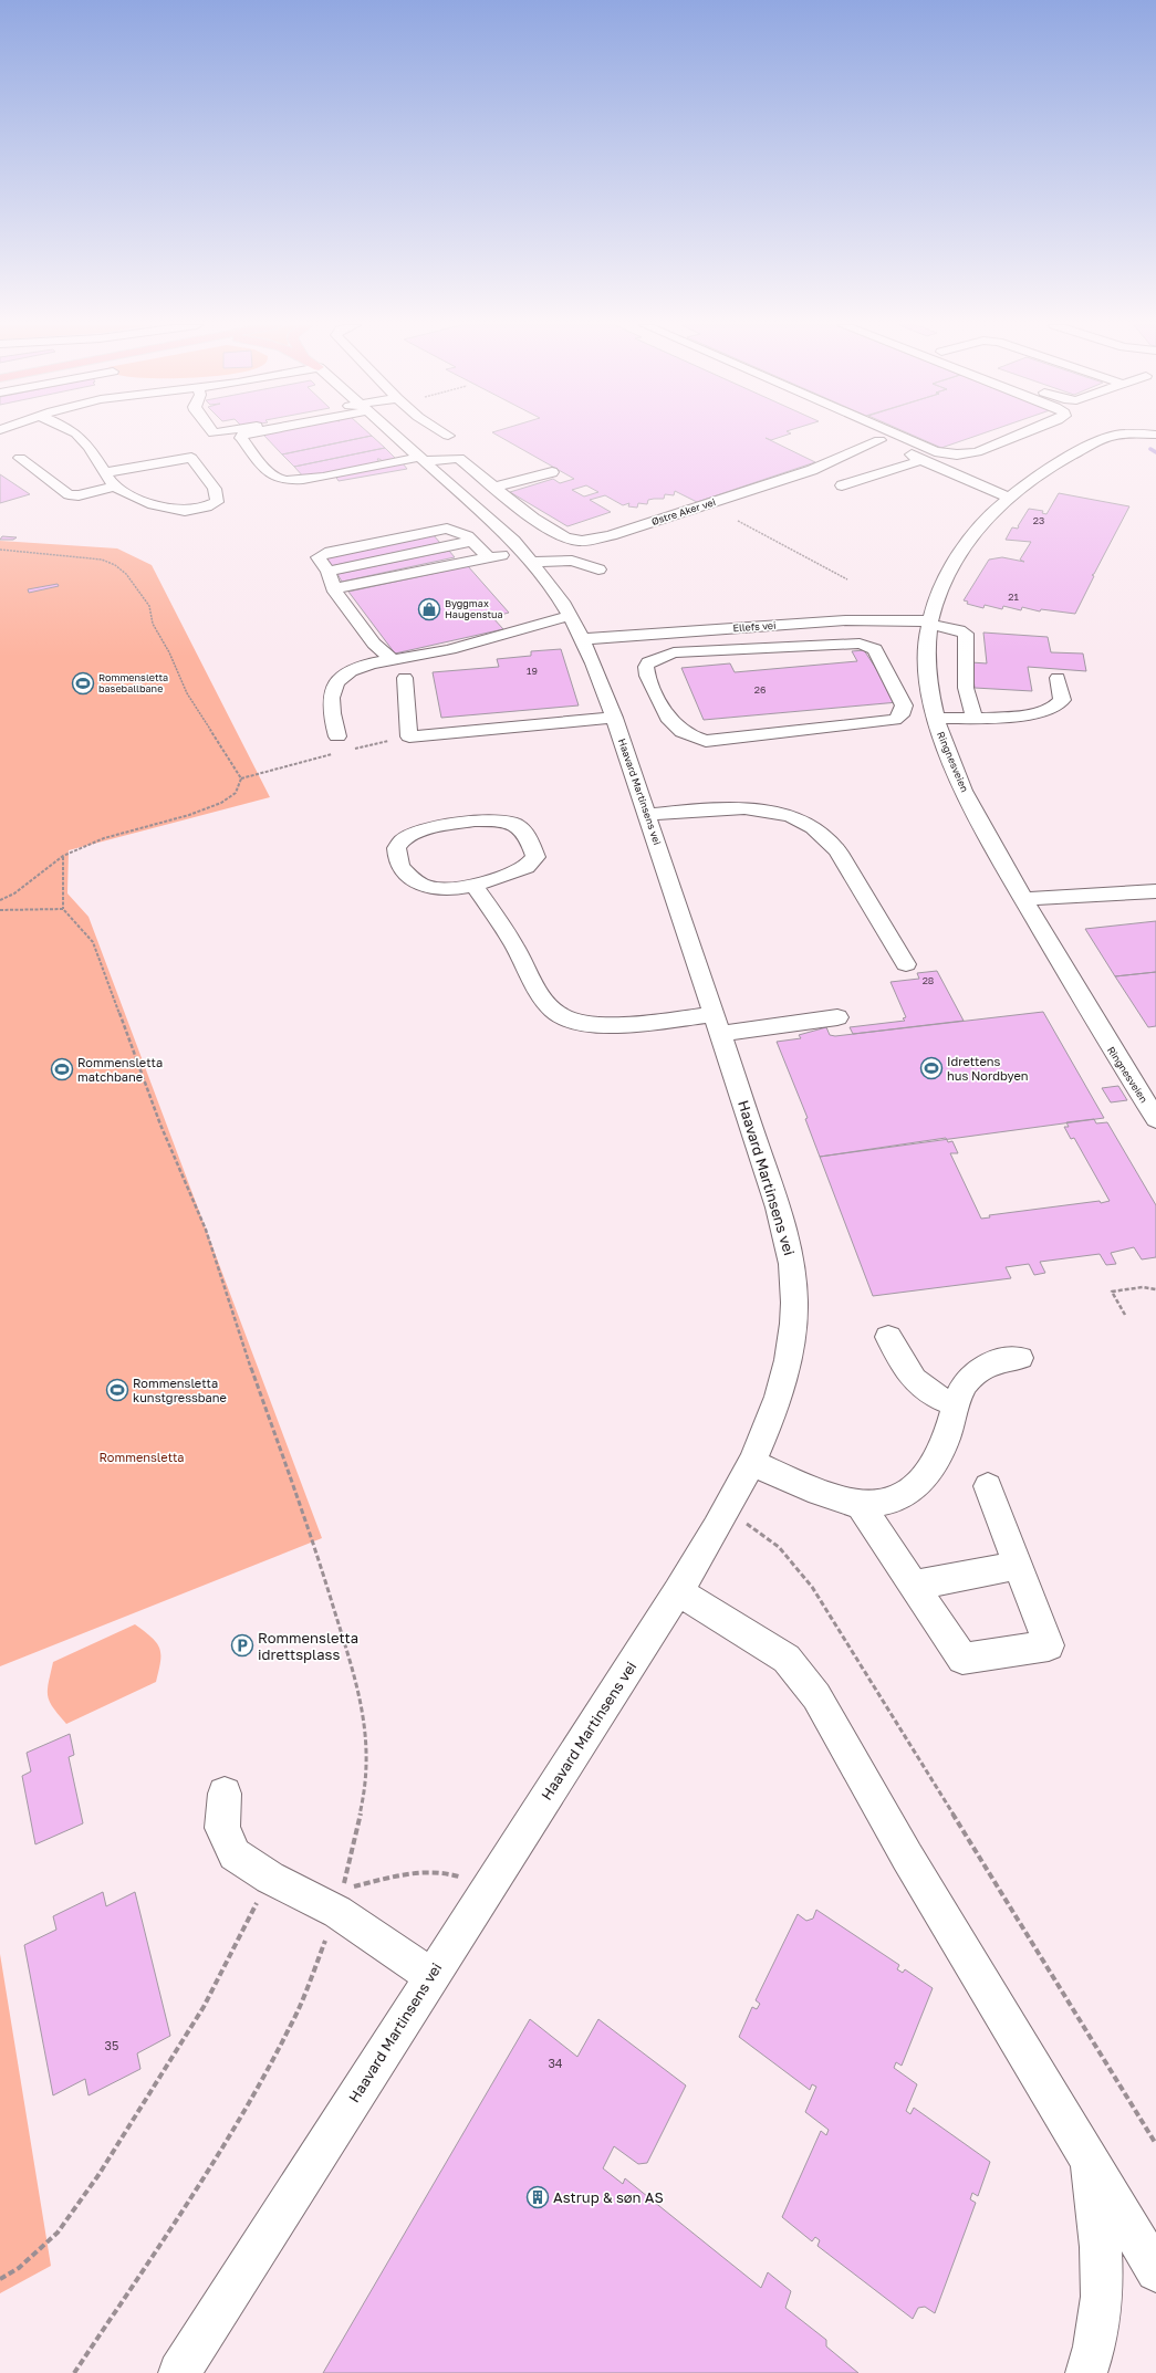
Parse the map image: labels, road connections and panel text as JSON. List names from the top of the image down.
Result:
{
  "streets": {
    "street": [
      "Østre Aker vei",
      "Ellefs vei",
      "Ringnesveien",
      "Haavard Martinsens vei"
    ]
  },
  "crossings": [
    ["Østre Aker vei", "Haavard Martinsens vei"],
    ["Ellefs vei", "Ringnesveien"],
    ["Ellefs vei", "Haavard Martinsens vei"]
  ],
  "parks": ["Rommensletta"],
  "places": {
    "shop": ["Byggmax Haugenstua"],
    "sports": [
      "Rommensletta baseballbane",
      "Idrettens hus Nordbyen",
      "Rommensletta matchbane",
      "Rommensletta kunstgressbane"
    ],
    "parking": ["Rommensletta idrettsplass"],
    "building": ["Astrup & søn AS"]
  },
  "house_numbers": [
    "23",
    "21",
    "19",
    "26",
    "28",
    "35",
    "34"
  ]
}
